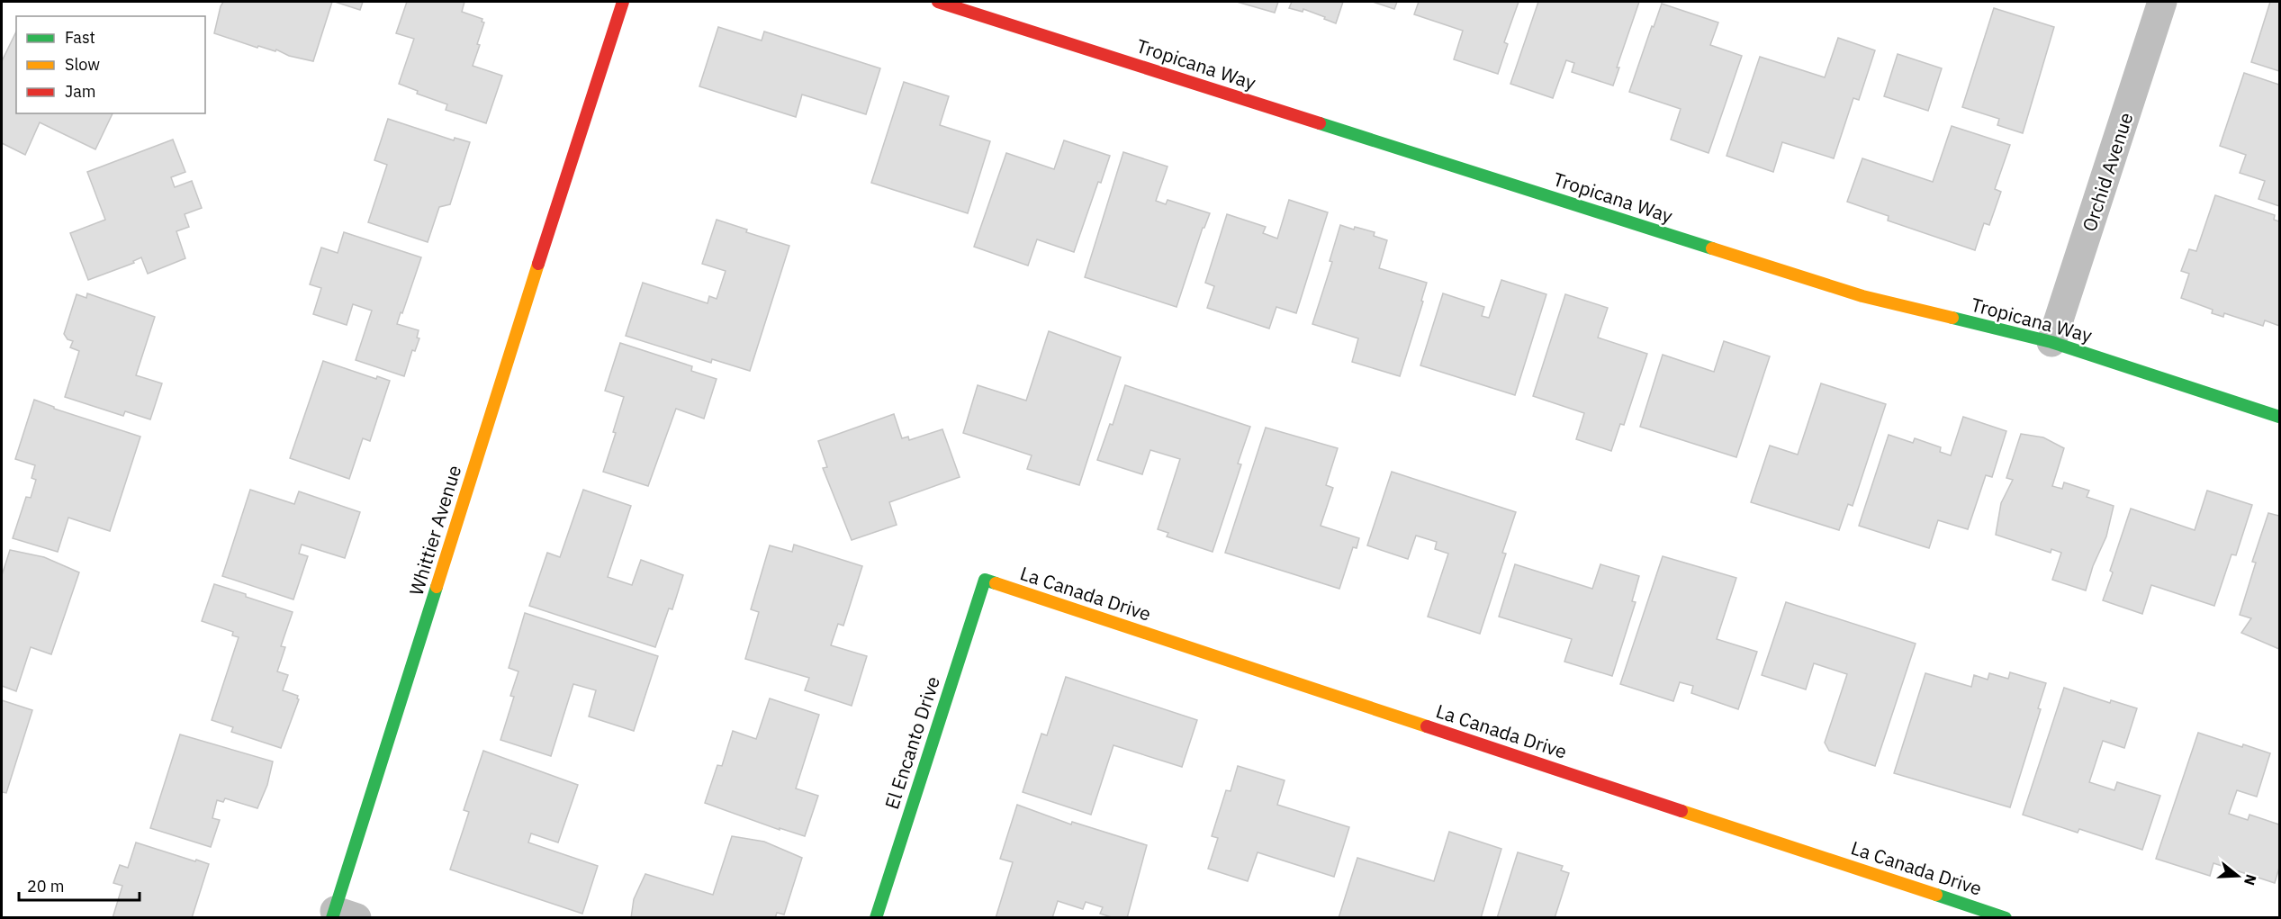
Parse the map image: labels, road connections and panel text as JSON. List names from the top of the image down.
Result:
{
  "streets": {
    "street": [
      "Tropicana Way",
      "Orchid Avenue",
      "Whittier Avenue",
      "La Canada Drive",
      "El Encanto Drive"
    ]
  },
  "crossings": [
    ["Tropicana Way", "Orchid Avenue"],
    ["La Canada Drive", "El Encanto Drive"]
  ],
  "legend": ["Fast", "Slow", "Jam"],
  "scale_bar": "20 m",
  "north": "right"
}
